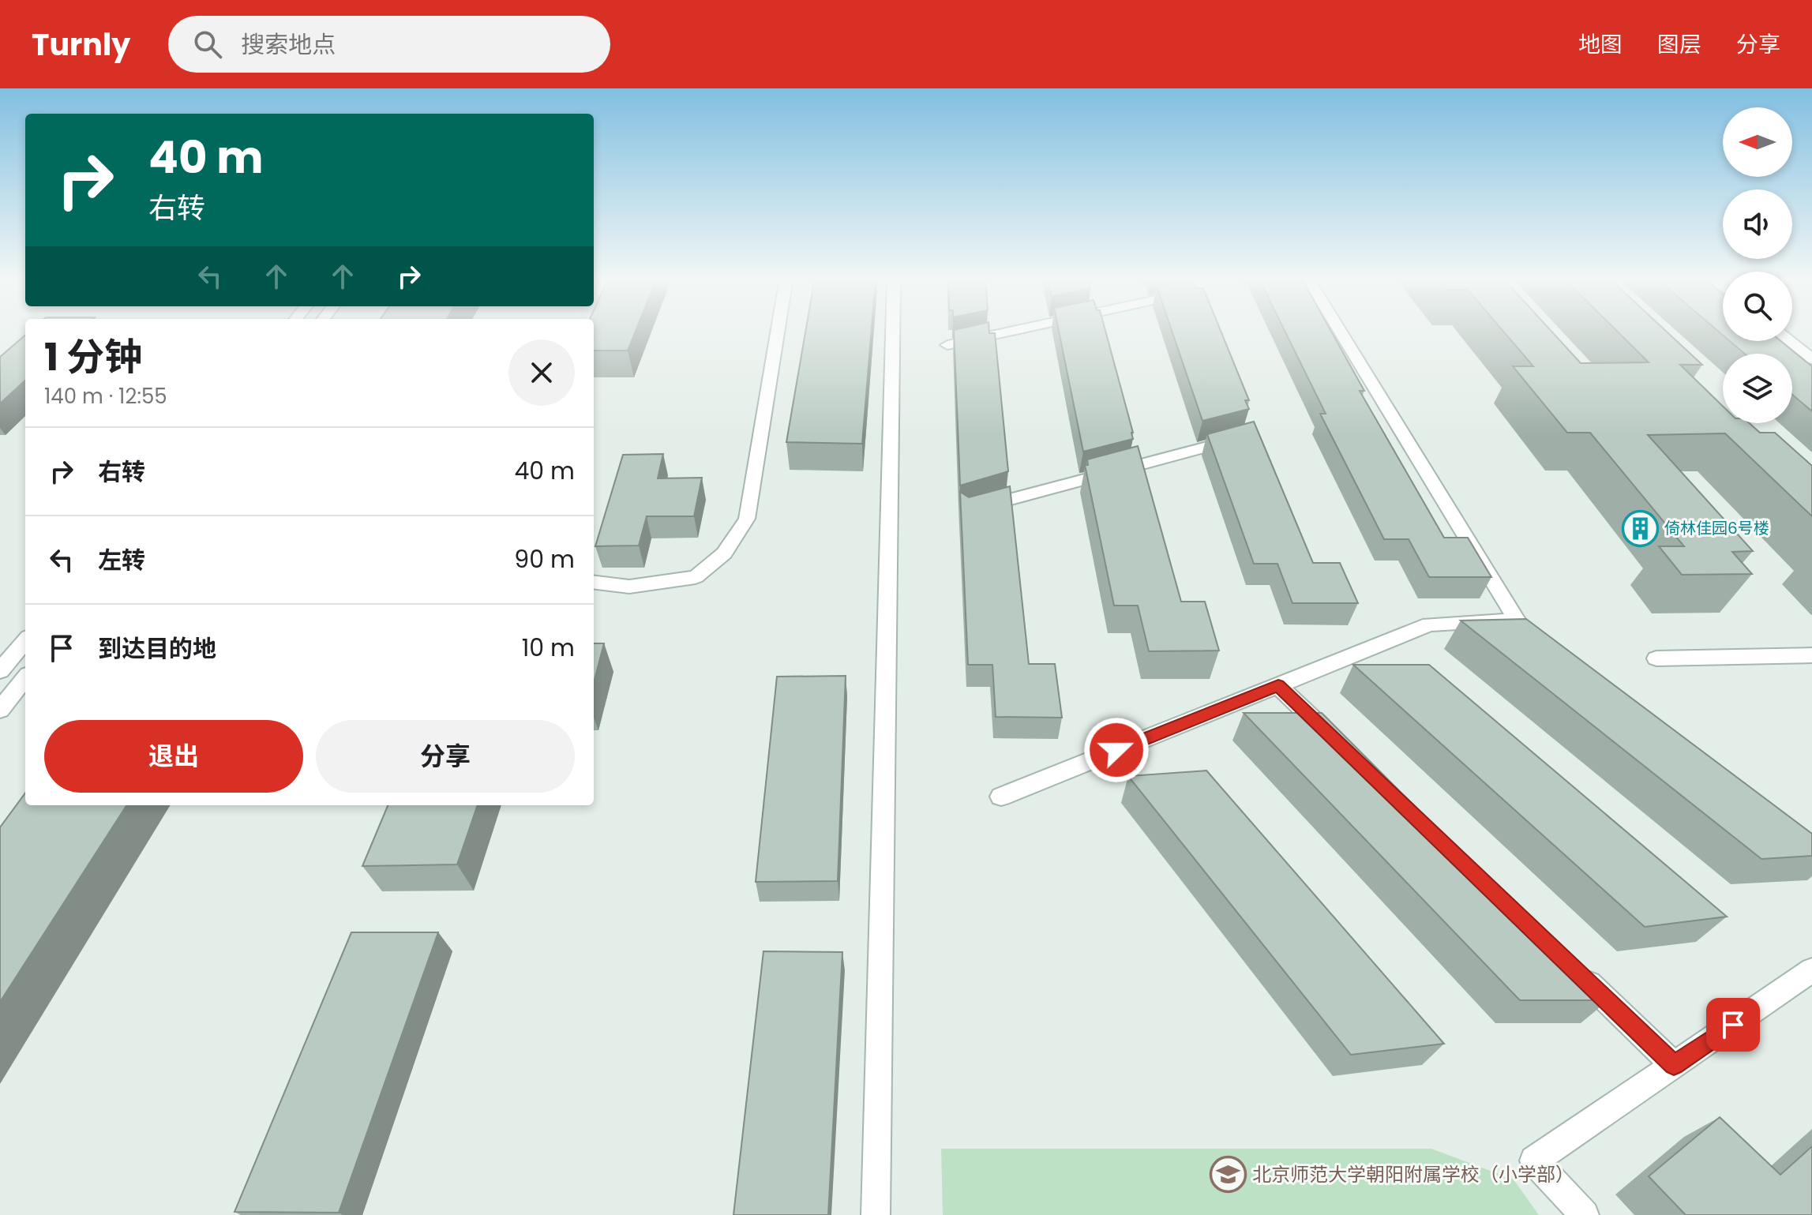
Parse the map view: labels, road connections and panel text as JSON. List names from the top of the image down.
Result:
{
  "places": {
    "building": ["倚林佳园6号楼"],
    "school or university": ["北京师范大学朝阳附属学校（小学部）"]
  },
  "north": "left",
  "page": {
    "header": "Turnly",
    "search": "搜索地点",
    "nav": ["地图", "图层", "分享"],
    "turn": ["40 m", "右转"],
    "heading": ["1 分钟", "140 m · 12:55"],
    "list": [
      {
        "name": "右转",
        "value": "40 m"
      },
      {
        "name": "左转",
        "value": "90 m"
      },
      {
        "name": "到达目的地",
        "value": "10 m"
      }
    ],
    "buttons": ["退出", "分享"]
  }
}
